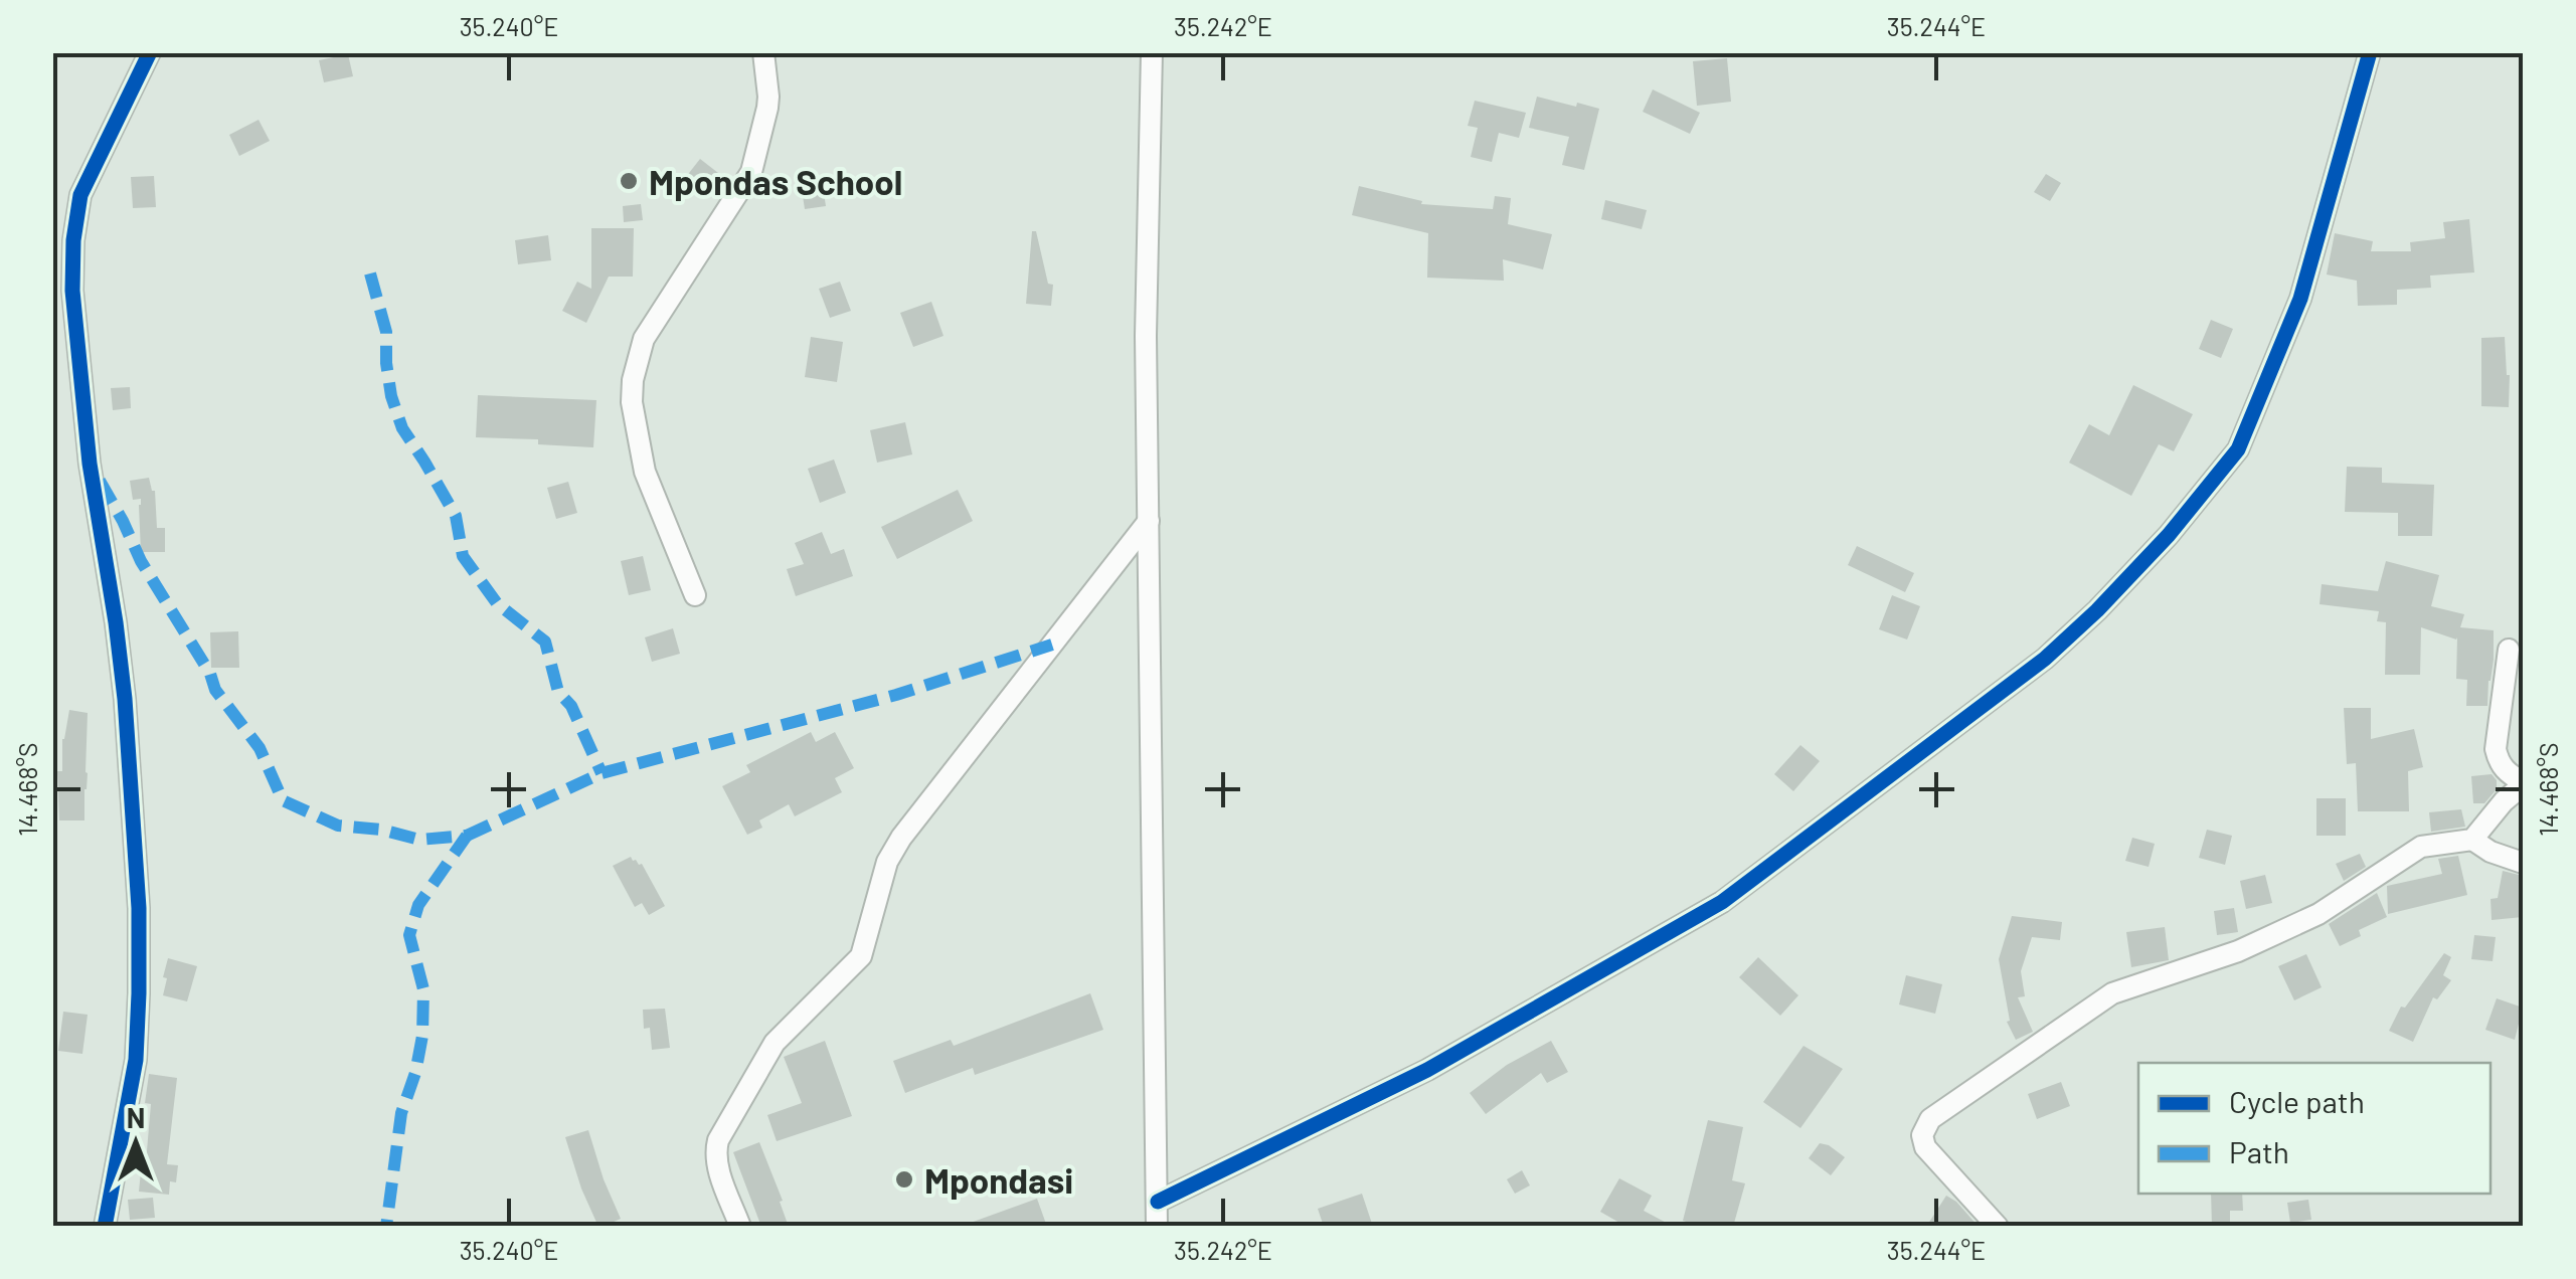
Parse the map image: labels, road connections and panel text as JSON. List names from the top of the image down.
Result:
{
  "places": ["Mpondas School", "Mpondasi"],
  "legend": ["Cycle path", "Path"],
  "north": "top",
  "coordinates": [
    "35.240°E",
    "35.242°E",
    "35.244°E",
    "14.468°S"
  ]
}
